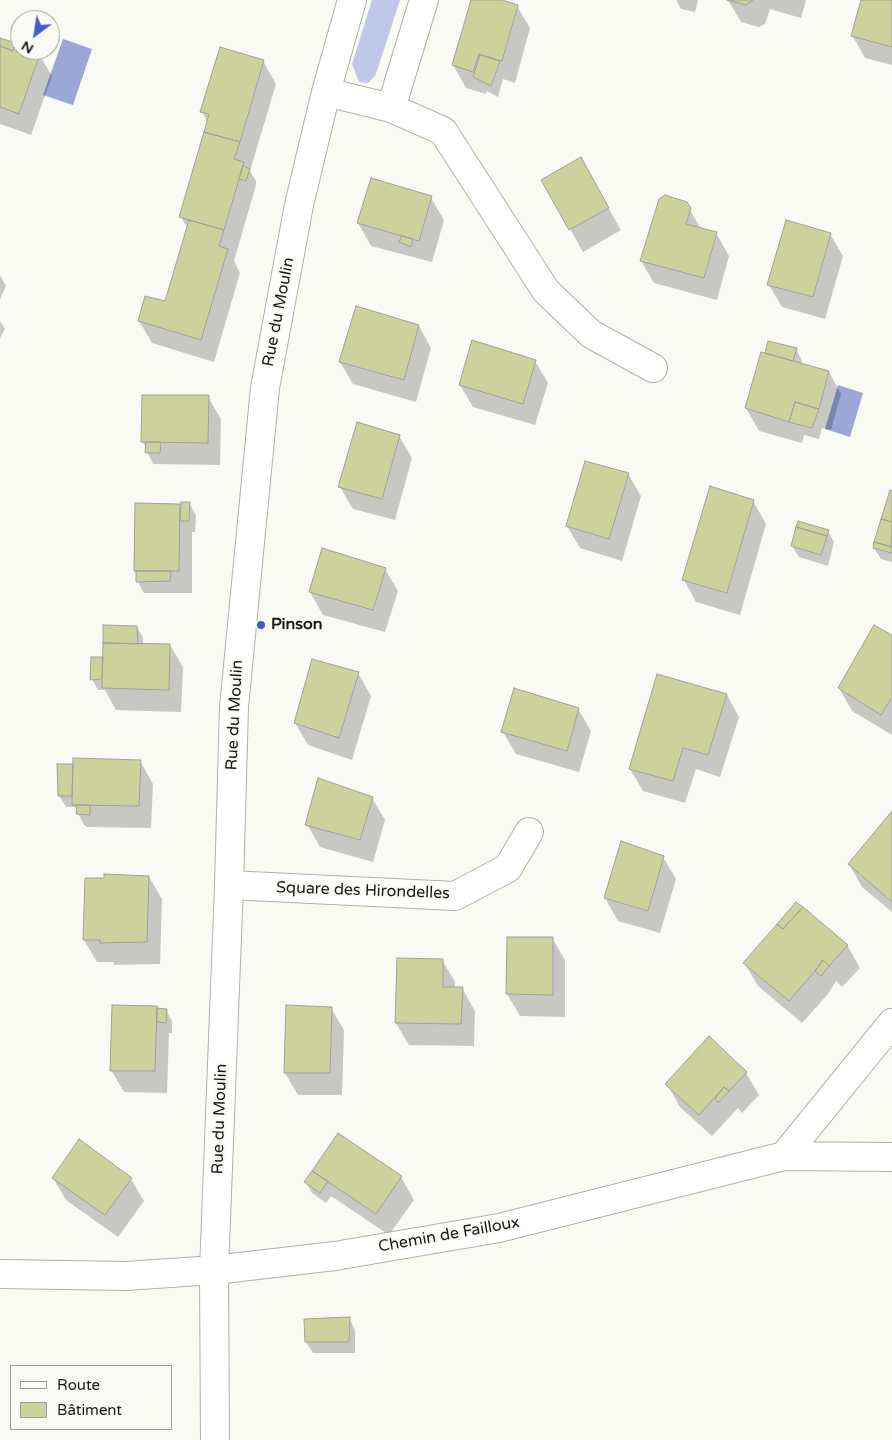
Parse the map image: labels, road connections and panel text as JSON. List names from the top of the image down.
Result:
{
  "streets": {
    "street": ["Rue du Moulin", "Square des Hirondelles", "Chemin de Failloux"]
  },
  "crossings": [
    ["Rue du Moulin", "Square des Hirondelles"],
    ["Rue du Moulin", "Chemin de Failloux"]
  ],
  "places": ["Pinson"],
  "legend": ["Route", "Bâtiment"],
  "north": "bottom left"
}
